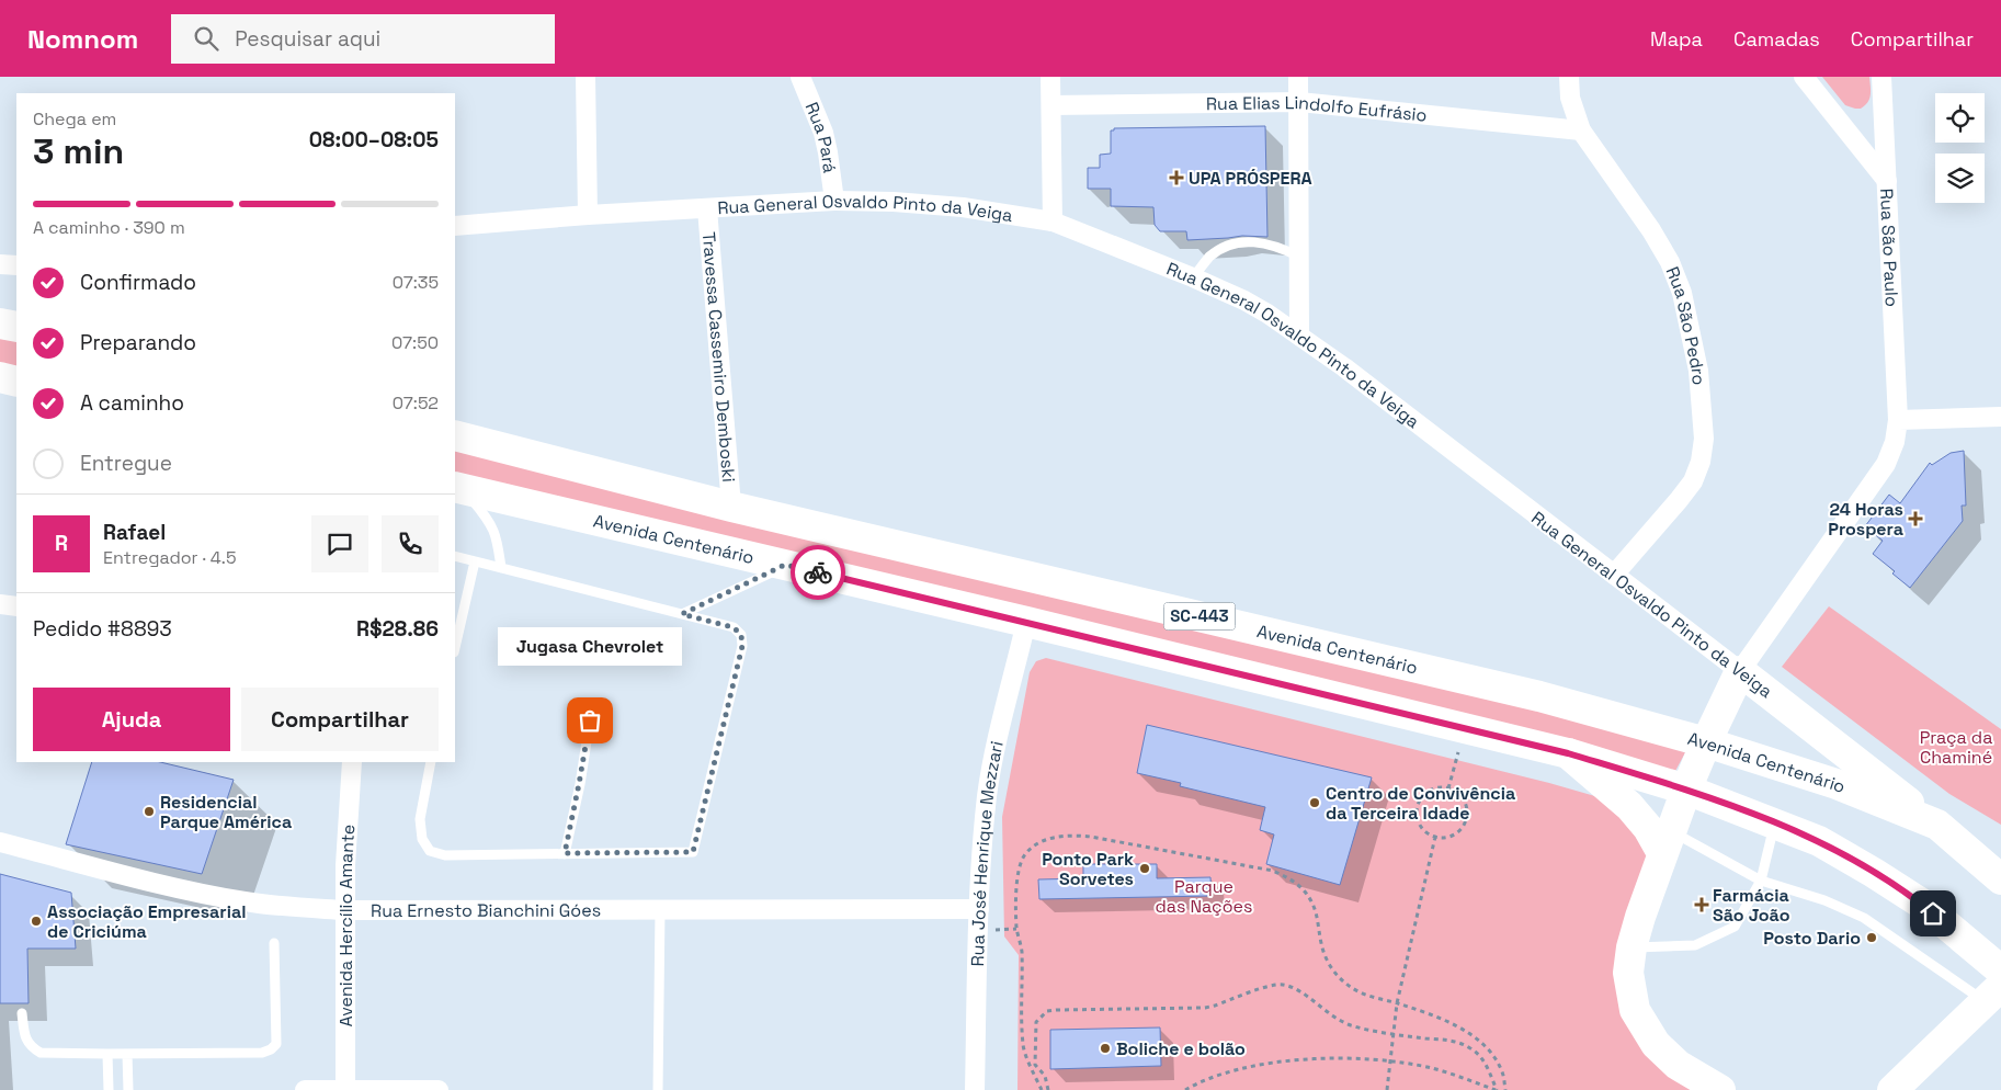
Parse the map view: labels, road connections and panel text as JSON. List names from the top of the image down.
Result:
{
  "streets": {
    "main road": ["Rua General Osvaldo Pinto da Veiga", "Avenida Centenário", "SC-443"],
    "street": [
      "Rua Elias Lindolfo Eufrásio",
      "Rua Pará",
      "Rua São Paulo",
      "Rua São Pedro",
      "Travessa Cassemiro Demboski",
      "Rua José Henrique Mezzari",
      "Rua Ernesto Bianchini Góes",
      "Avenida Hercílio Amante"
    ]
  },
  "crossings": [
    ["Rua Elias Lindolfo Eufrásio", "Rua São Pedro"],
    ["Rua Pará", "Rua General Osvaldo Pinto da Veiga"],
    ["Rua General Osvaldo Pinto da Veiga", "Rua São Paulo"],
    ["Rua General Osvaldo Pinto da Veiga", "Rua São Pedro"],
    ["Rua General Osvaldo Pinto da Veiga", "Travessa Cassemiro Demboski"],
    ["Rua General Osvaldo Pinto da Veiga", "Avenida Centenário"],
    ["Travessa Cassemiro Demboski", "Avenida Centenário"],
    ["Avenida Centenário", "Rua José Henrique Mezzari"],
    ["Rua José Henrique Mezzari", "Rua Ernesto Bianchini Góes"],
    ["Rua Ernesto Bianchini Góes", "Avenida Hercílio Amante"]
  ],
  "parks": ["Praça da Chaminé", "Parque das Nações"],
  "places": {
    "health": ["UPA PRÓSPERA", "24 Horas Prospera", "Farmácia São João"],
    "other": [
      "Jugasa Chevrolet",
      "Centro de Convivência da Terceira Idade",
      "Residencial Parque América",
      "Ponto Park Sorvetes",
      "Associação Empresarial de Criciúma",
      "Posto Dario",
      "Boliche e bolão"
    ]
  },
  "page": {
    "header": "Nomnom",
    "search": "Pesquisar aqui",
    "nav": ["Mapa", "Camadas", "Compartilhar"],
    "heading": ["3 min", "Chega em", "08:00–08:05"],
    "panel": [
      "Rafael",
      "Entregador · 4.5",
      "Pedido #8893",
      "R$28.86"
    ],
    "bar": "A caminho · 390 m",
    "list": [
      ["Confirmado", "07:35"],
      ["Preparando", "07:50"],
      ["A caminho", "07:52"],
      "Entregue"
    ],
    "round": "R",
    "bubble": "Jugasa Chevrolet",
    "buttons": ["Ajuda", "Compartilhar"]
  }
}
